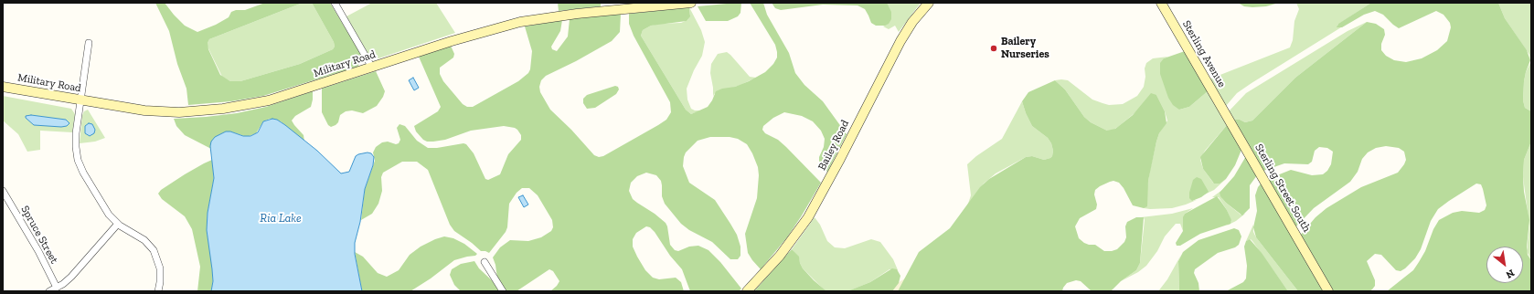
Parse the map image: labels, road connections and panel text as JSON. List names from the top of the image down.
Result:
{
  "streets": {
    "street": [
      "Sterling Avenue",
      "Military Road",
      "Bailey Road",
      "Sterling Street South",
      "Spruce Street"
    ]
  },
  "crossings": [
    ["Sterling Avenue", "Sterling Street South"]
  ],
  "water": ["Ria Lake"],
  "places": ["Bailery Nurseries"],
  "north": "bottom right"
}
